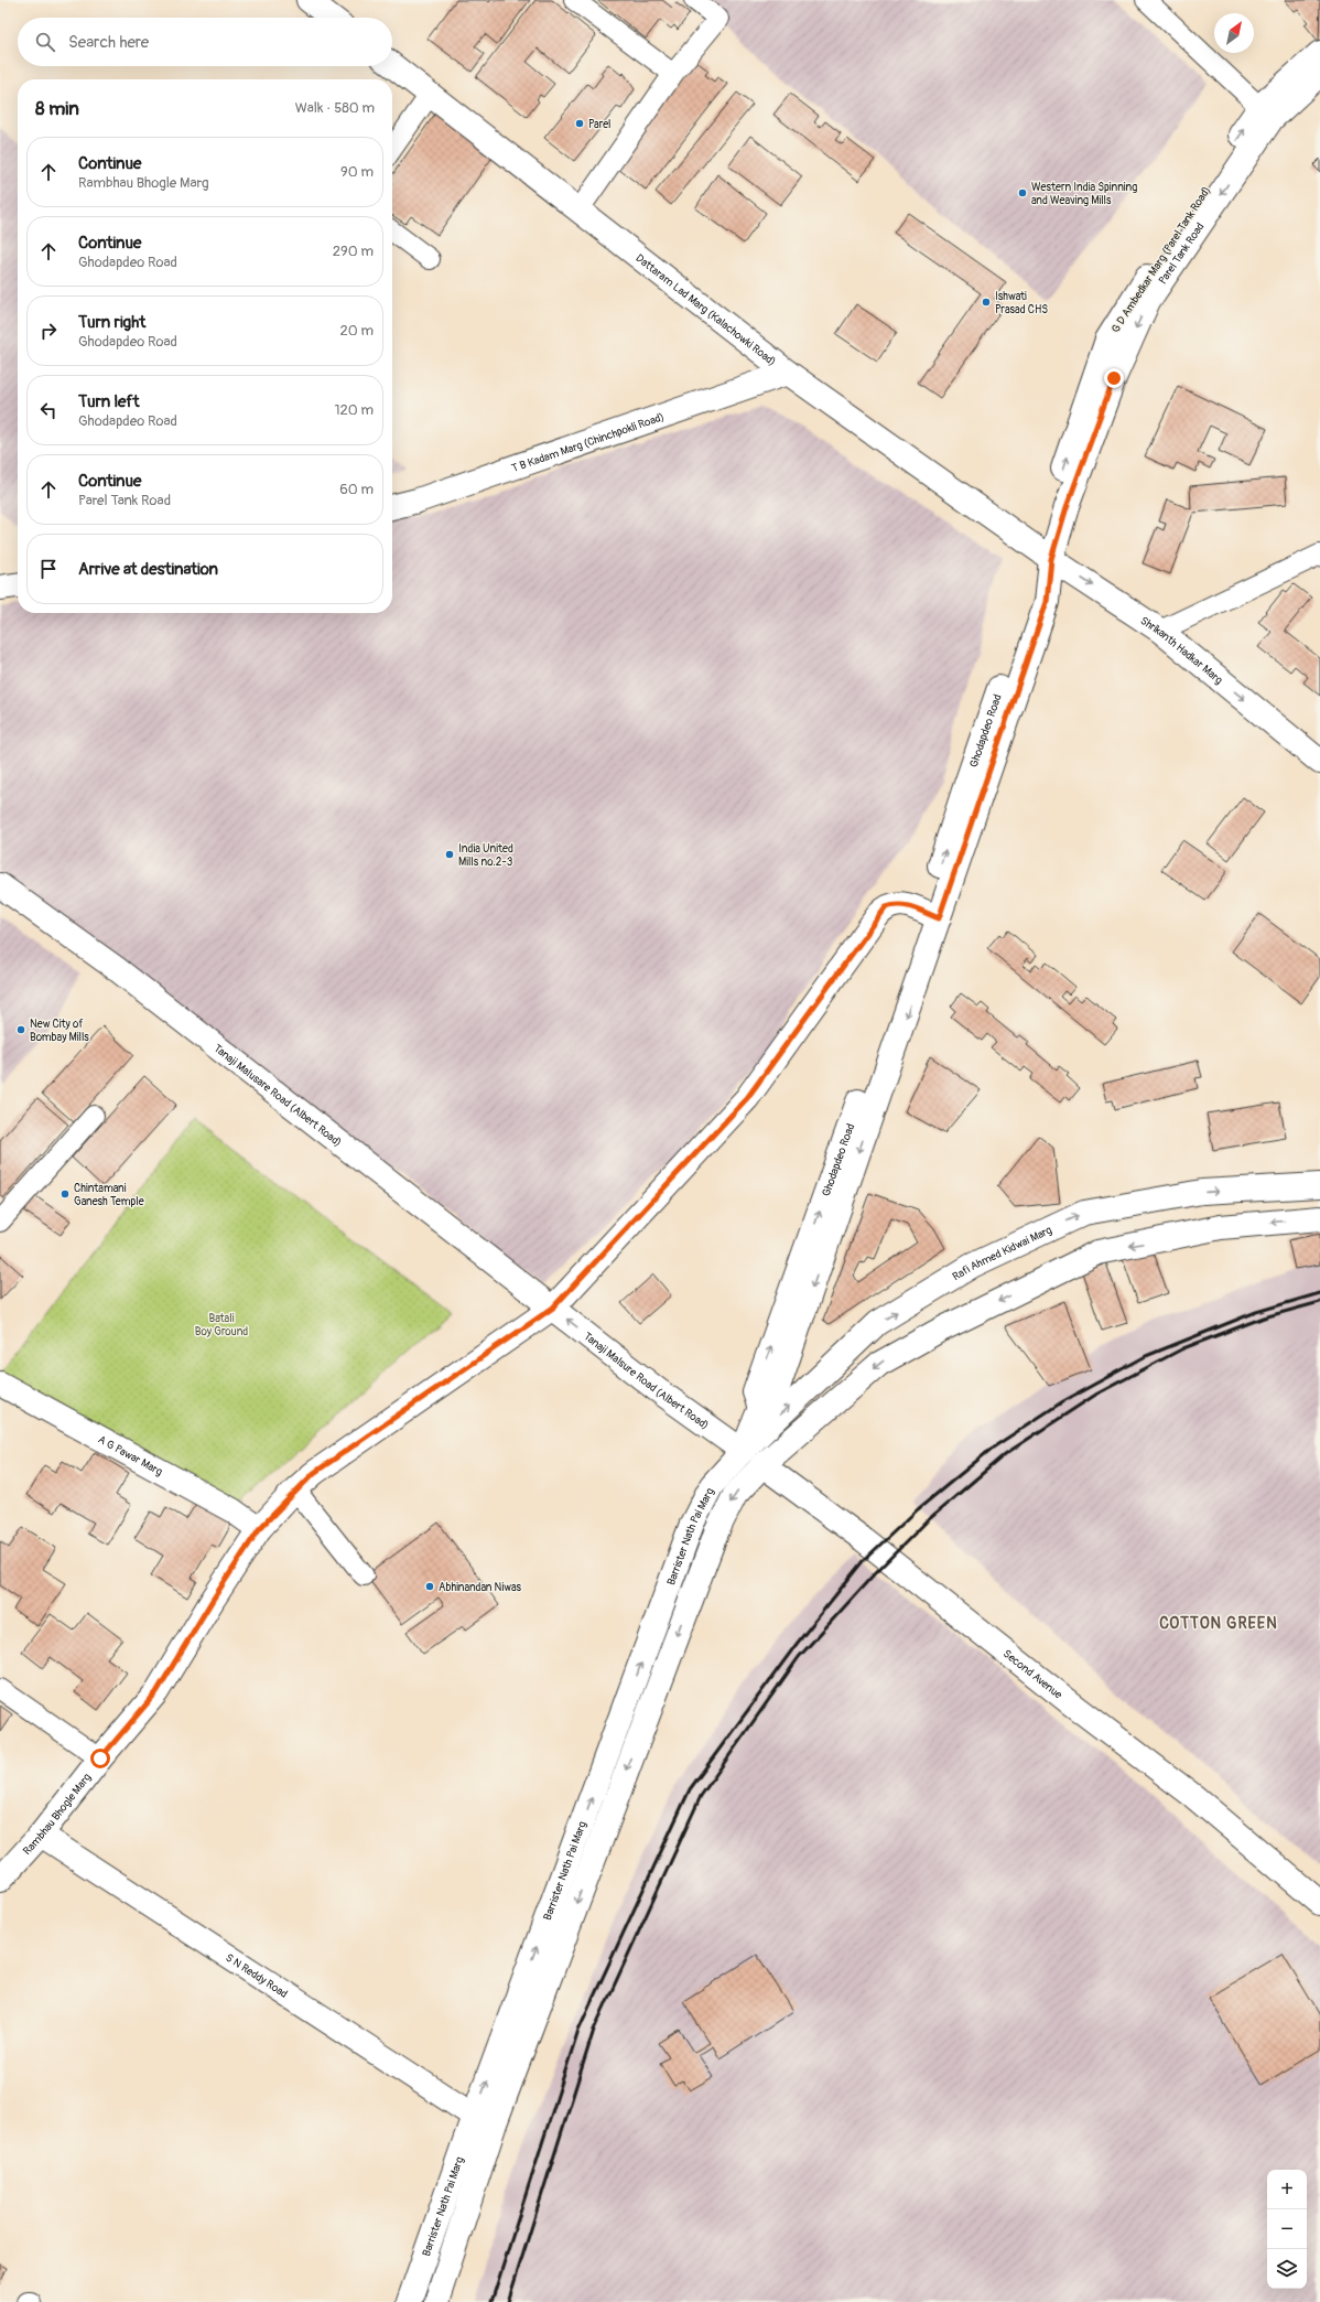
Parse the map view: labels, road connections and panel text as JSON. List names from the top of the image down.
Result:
{
  "streets": {
    "main road": [
      "Parel Tank Road",
      "Dattaram Lad Marg (Kalachowki Road)",
      "T B Kadam Marg (Chinchpokli Road)",
      "Shrikanth Hadkar Marg",
      "Ghodapdeo Road",
      "Tanaji Malusare Road (Albert Road)",
      "Rafi Ahmed Kidwai Marg",
      "Tanaji Malsure Road (Albert Road)",
      "A G Pawar Marg",
      "Barrister Nath Pai Marg",
      "Second Avenue",
      "Rambhau Bhogle Marg",
      "S N Reddy Road"
    ]
  },
  "crossings": [
    ["Parel Tank Road", "Dattaram Lad Marg (Kalachowki Road)"],
    ["Parel Tank Road", "Shrikanth Hadkar Marg"],
    ["Parel Tank Road", "Ghodapdeo Road"],
    ["Dattaram Lad Marg (Kalachowki Road)", "T B Kadam Marg (Chinchpokli Road)"],
    ["Dattaram Lad Marg (Kalachowki Road)", "Shrikanth Hadkar Marg"],
    ["Dattaram Lad Marg (Kalachowki Road)", "Ghodapdeo Road"],
    ["Shrikanth Hadkar Marg", "Ghodapdeo Road"],
    ["Ghodapdeo Road", "Rafi Ahmed Kidwai Marg"],
    ["Ghodapdeo Road", "Tanaji Malsure Road (Albert Road)"],
    ["Ghodapdeo Road", "Barrister Nath Pai Marg"],
    ["Ghodapdeo Road", "Second Avenue"],
    ["Tanaji Malusare Road (Albert Road)", "Tanaji Malsure Road (Albert Road)"],
    ["Rafi Ahmed Kidwai Marg", "Tanaji Malsure Road (Albert Road)"],
    ["Rafi Ahmed Kidwai Marg", "Barrister Nath Pai Marg"],
    ["Rafi Ahmed Kidwai Marg", "Second Avenue"],
    ["Tanaji Malsure Road (Albert Road)", "Barrister Nath Pai Marg"],
    ["Tanaji Malsure Road (Albert Road)", "Second Avenue"],
    ["A G Pawar Marg", "Rambhau Bhogle Marg"],
    ["Barrister Nath Pai Marg", "Second Avenue"],
    ["Barrister Nath Pai Marg", "S N Reddy Road"],
    ["Rambhau Bhogle Marg", "S N Reddy Road"]
  ],
  "one_way": ["Shrikanth Hadkar Marg", "Tanaji Malsure Road (Albert Road)"],
  "districts": ["COTTON GREEN"],
  "parks": ["Batali Boy Ground"],
  "places": [
    "Parel",
    "Western India Spinning and Weaving Mills",
    "Ishwati Prasad CHS",
    "India United Mills no.2-3",
    "New City of Bombay Mills",
    "Chintamani Ganesh Temple",
    "Abhinandan Niwas"
  ],
  "north": "top right",
  "page": {
    "search": "Search here",
    "heading": ["8 min", "Walk · 580 m"],
    "list": [
      ["Continue", "Rambhau Bhogle Marg", "90 m"],
      ["Continue", "Ghodapdeo Road", "290 m"],
      ["Turn right", "Ghodapdeo Road", "20 m"],
      ["Turn left", "Ghodapdeo Road", "120 m"],
      ["Continue", "Parel Tank Road", "60 m"],
      "Arrive at destination"
    ],
    "map_buttons": ["+", "−"]
  }
}
